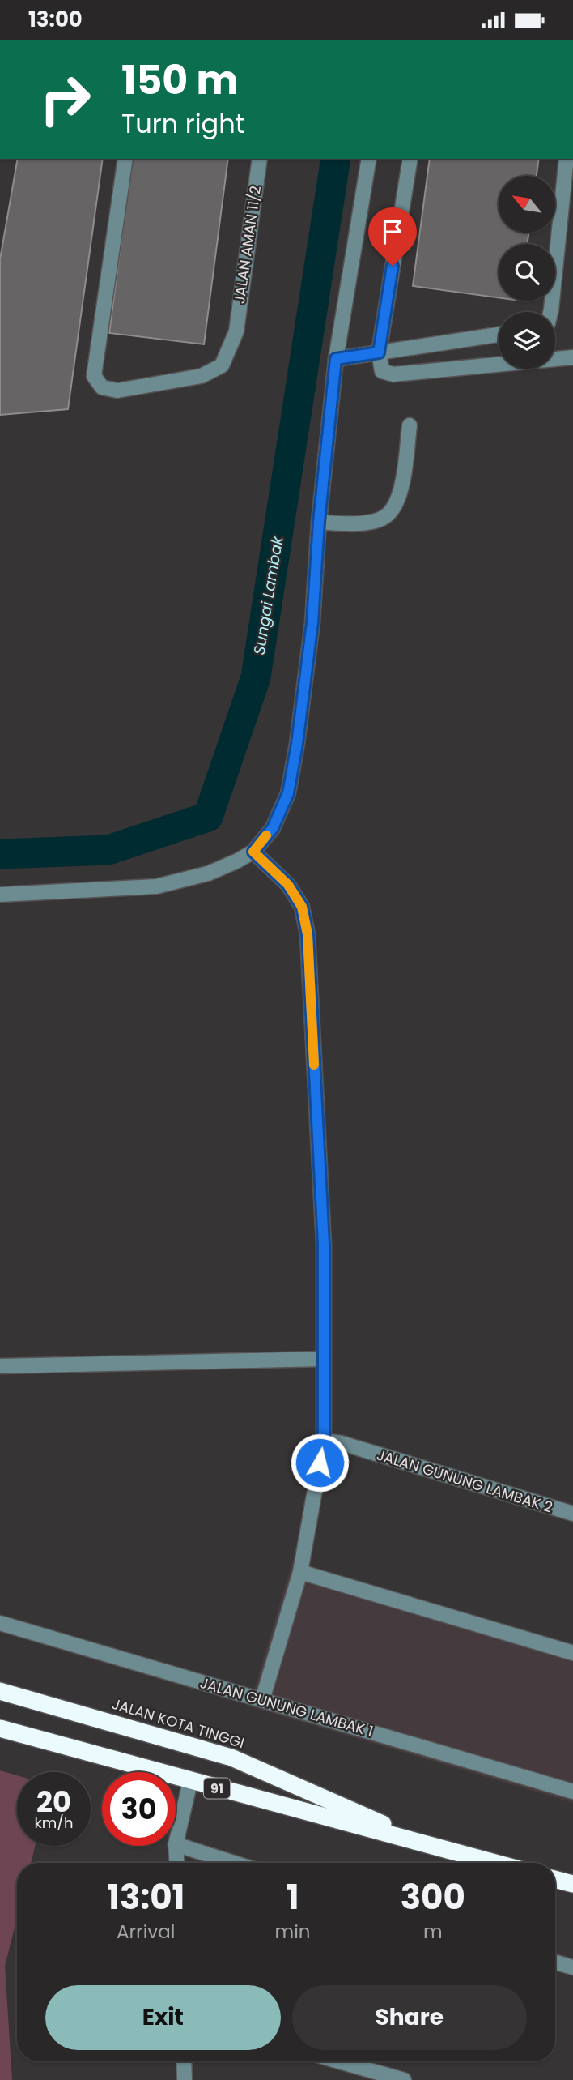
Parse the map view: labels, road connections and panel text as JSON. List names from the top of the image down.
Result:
{
  "streets": {
    "highway": ["JALAN KOTA TINGGI", "91"],
    "street": ["JALAN AMAN 11/2", "JALAN GUNUNG LAMBAK 2", "JALAN GUNUNG LAMBAK 1"]
  },
  "water": ["Sungai Lambak"],
  "north": "top left",
  "page": {
    "status": "13:00",
    "turn": ["150 m", "Turn right"],
    "speed": "20 km/h",
    "limit": "30",
    "eta": [
      "13:01",
      "Arrival",
      "1",
      "min",
      "300",
      "m"
    ],
    "buttons": ["Exit", "Share"]
  }
}
